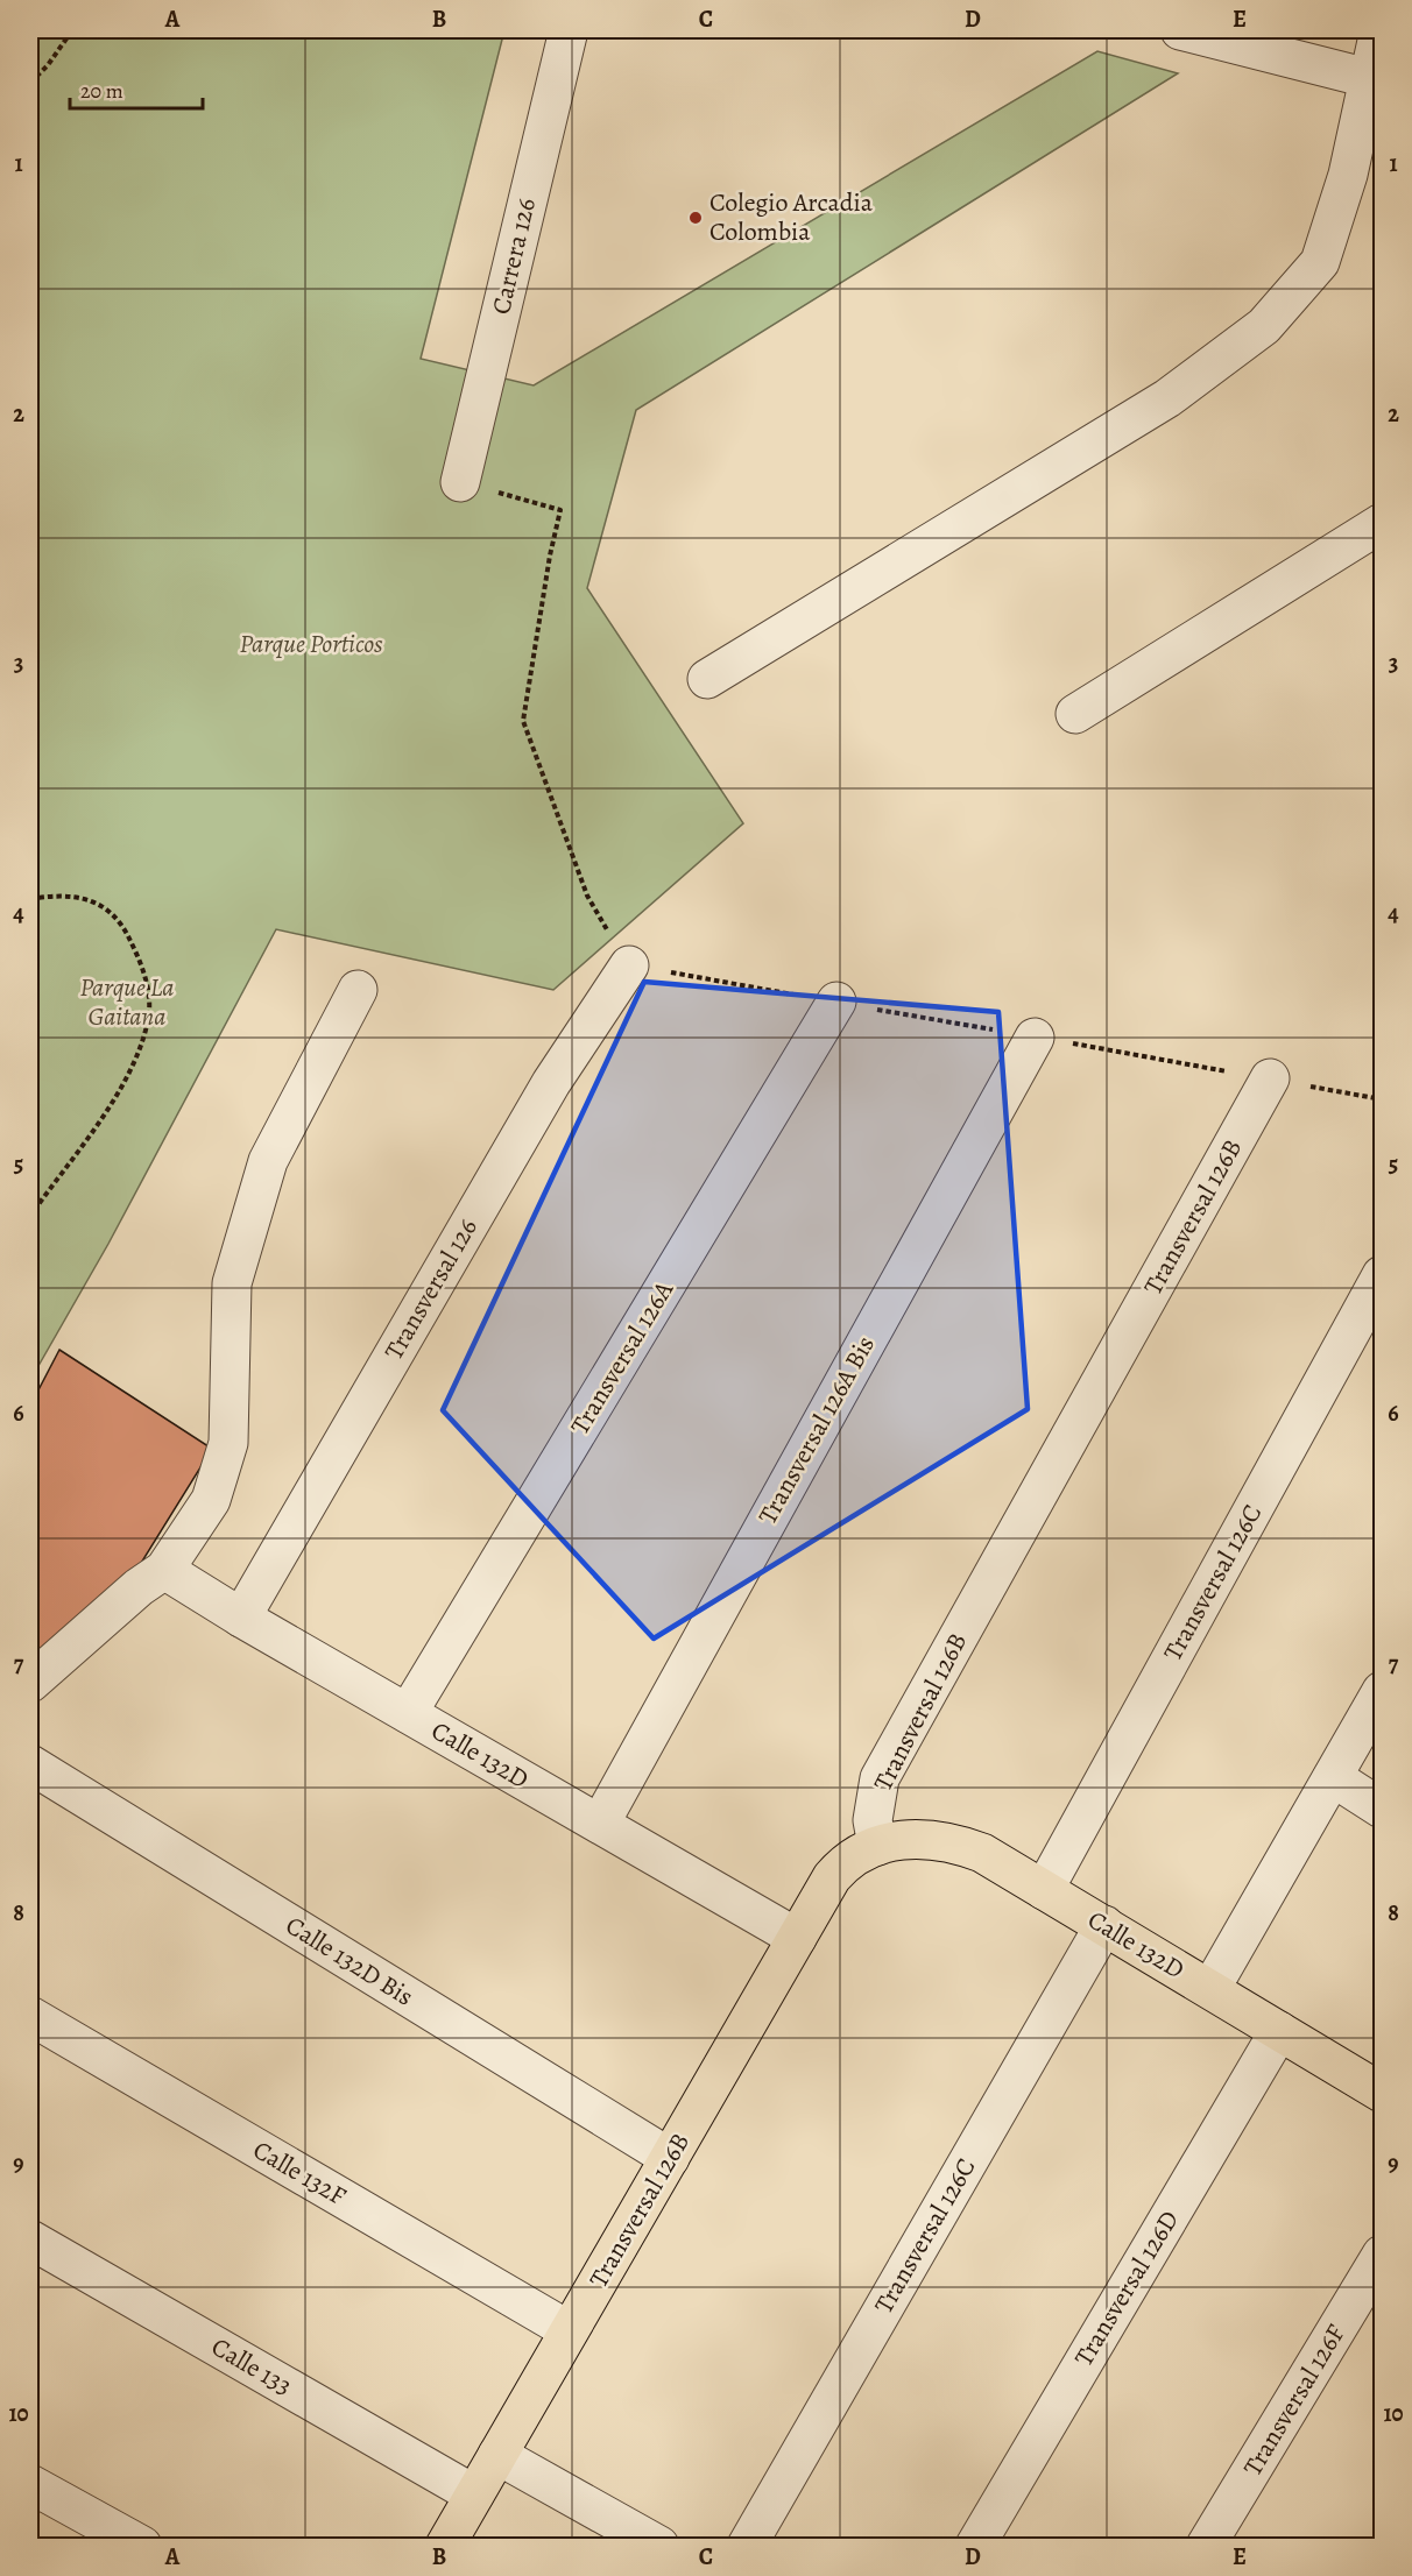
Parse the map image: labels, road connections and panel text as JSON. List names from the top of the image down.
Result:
{
  "streets": {
    "main road": ["Transversal 126B", "Calle 132D"],
    "street": [
      "Carrera 126",
      "Transversal 126",
      "Transversal 126A",
      "Transversal 126A Bis",
      "Transversal 126C",
      "Calle 132D Bis",
      "Calle 132F",
      "Transversal 126D",
      "Calle 133",
      "Transversal 126F"
    ]
  },
  "crossings": [
    ["Transversal 126B", "Calle 132D"],
    ["Transversal 126B", "Calle 132D Bis"],
    ["Transversal 126B", "Calle 132F"],
    ["Transversal 126B", "Calle 133"],
    ["Transversal 126", "Calle 132D"],
    ["Transversal 126A", "Calle 132D"],
    ["Transversal 126A Bis", "Calle 132D"],
    ["Transversal 126C", "Calle 132D"],
    ["Calle 132D", "Transversal 126D"]
  ],
  "parks": ["Parque Porticos", "Parque La Gaitana"],
  "places": ["Colegio Arcadia Colombia"],
  "scale_bar": "20 m",
  "grid": {
    "columns": [
      "A",
      "B",
      "C",
      "D",
      "E"
    ],
    "rows": [
      "1",
      "2",
      "3",
      "4",
      "5",
      "6",
      "7",
      "8",
      "9",
      "10"
    ]
  }
}
